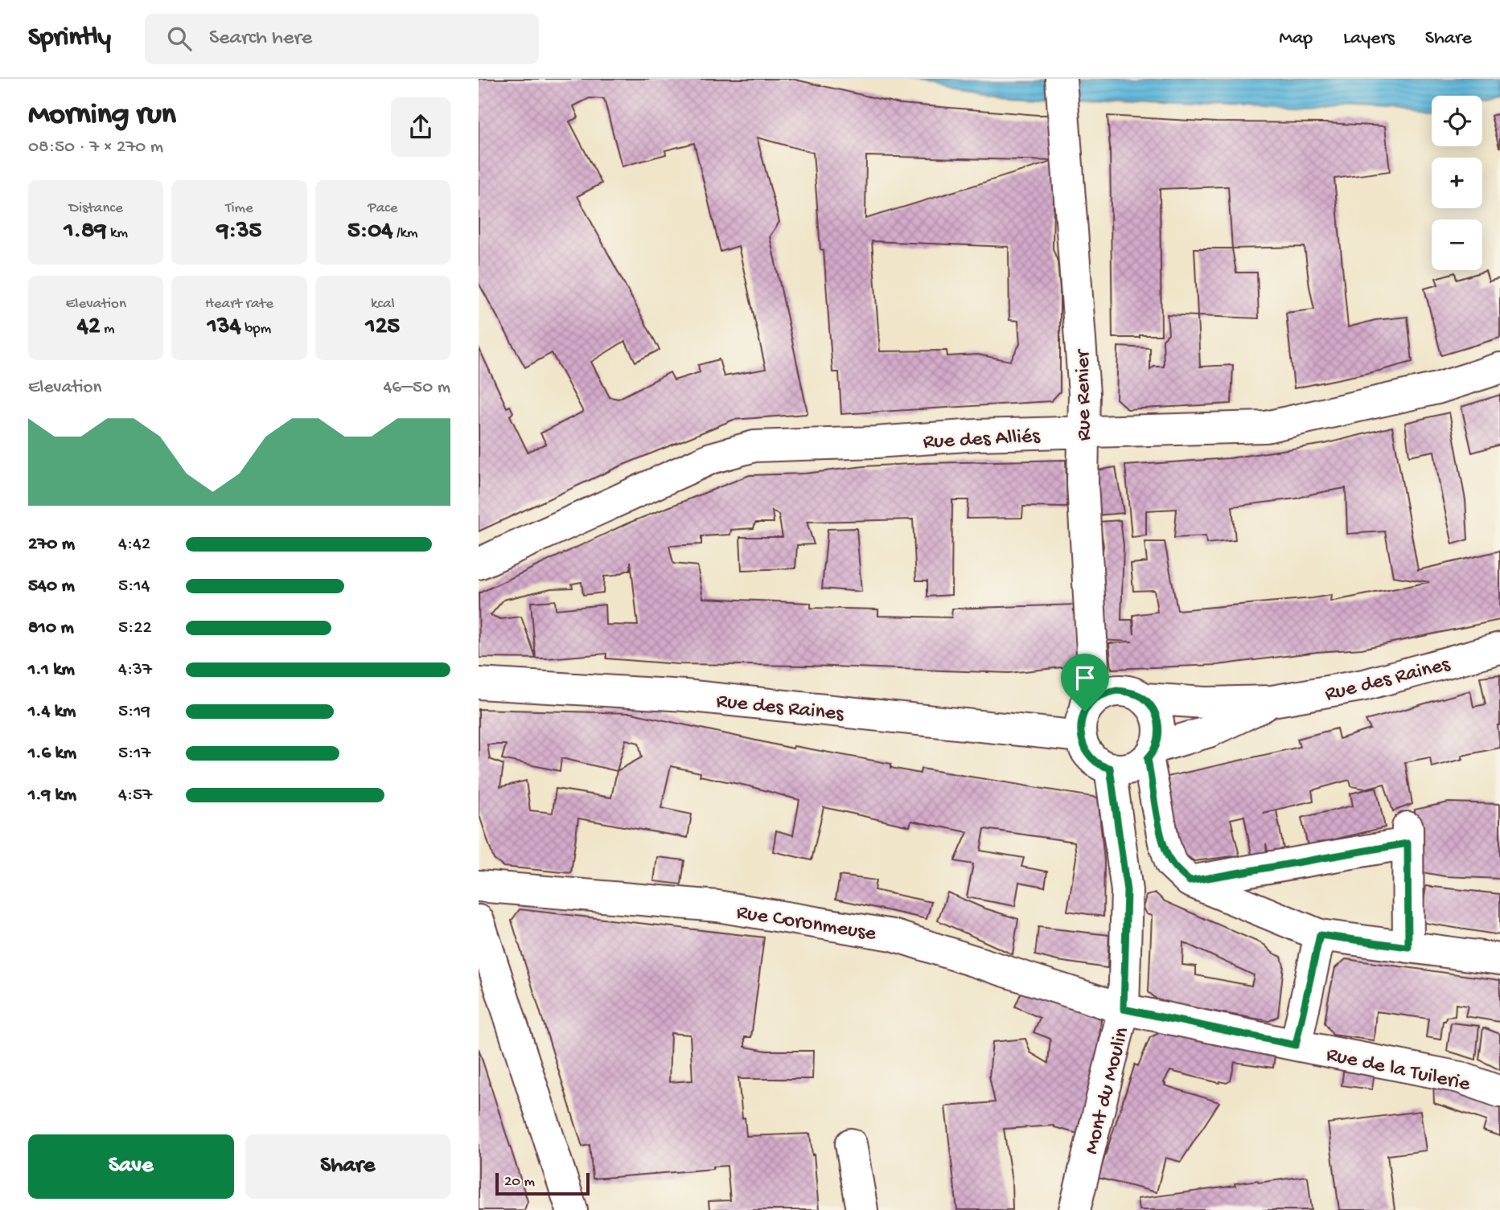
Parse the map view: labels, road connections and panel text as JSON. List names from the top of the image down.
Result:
{
  "streets": {
    "street": [
      "Rue Renier",
      "Rue des Alliés",
      "Rue des Raines",
      "Rue Coronmeuse",
      "Rue de la Tuilerie",
      "Mont du Moulin"
    ]
  },
  "crossings": [
    ["Rue Renier", "Rue des Alliés"],
    ["Rue Renier", "Rue des Raines"],
    ["Rue Renier", "Mont du Moulin"],
    ["Rue des Raines", "Mont du Moulin"],
    ["Rue Coronmeuse", "Rue de la Tuilerie"],
    ["Rue Coronmeuse", "Mont du Moulin"],
    ["Rue de la Tuilerie", "Mont du Moulin"]
  ],
  "scale_bar": "20 m",
  "page": {
    "header": "Sprintly",
    "search": "Search here",
    "nav": ["Map", "Layers", "Share"],
    "heading": ["Morning run", "08:50 · 7 × 270 m"],
    "map_buttons": ["+", "−"],
    "stats": [
      ["Distance", "1.89 km"],
      ["Time", "9:35"],
      ["Pace", "5:04 /km"],
      ["Elevation", "42 m"],
      ["Heart rate", "134 bpm"],
      ["kcal", "125"]
    ],
    "chart": ["Elevation", "46–50 m"],
    "list": [
      {
        "name": "270 m",
        "note": "4:42"
      },
      {
        "name": "540 m",
        "note": "5:14"
      },
      {
        "name": "810 m",
        "note": "5:22"
      },
      {
        "name": "1.1 km",
        "note": "4:37"
      },
      {
        "name": "1.4 km",
        "note": "5:19"
      },
      {
        "name": "1.6 km",
        "note": "5:17"
      },
      {
        "name": "1.9 km",
        "note": "4:57"
      }
    ],
    "buttons": ["Save", "Share"],
    "scale": "20 m"
  }
}
